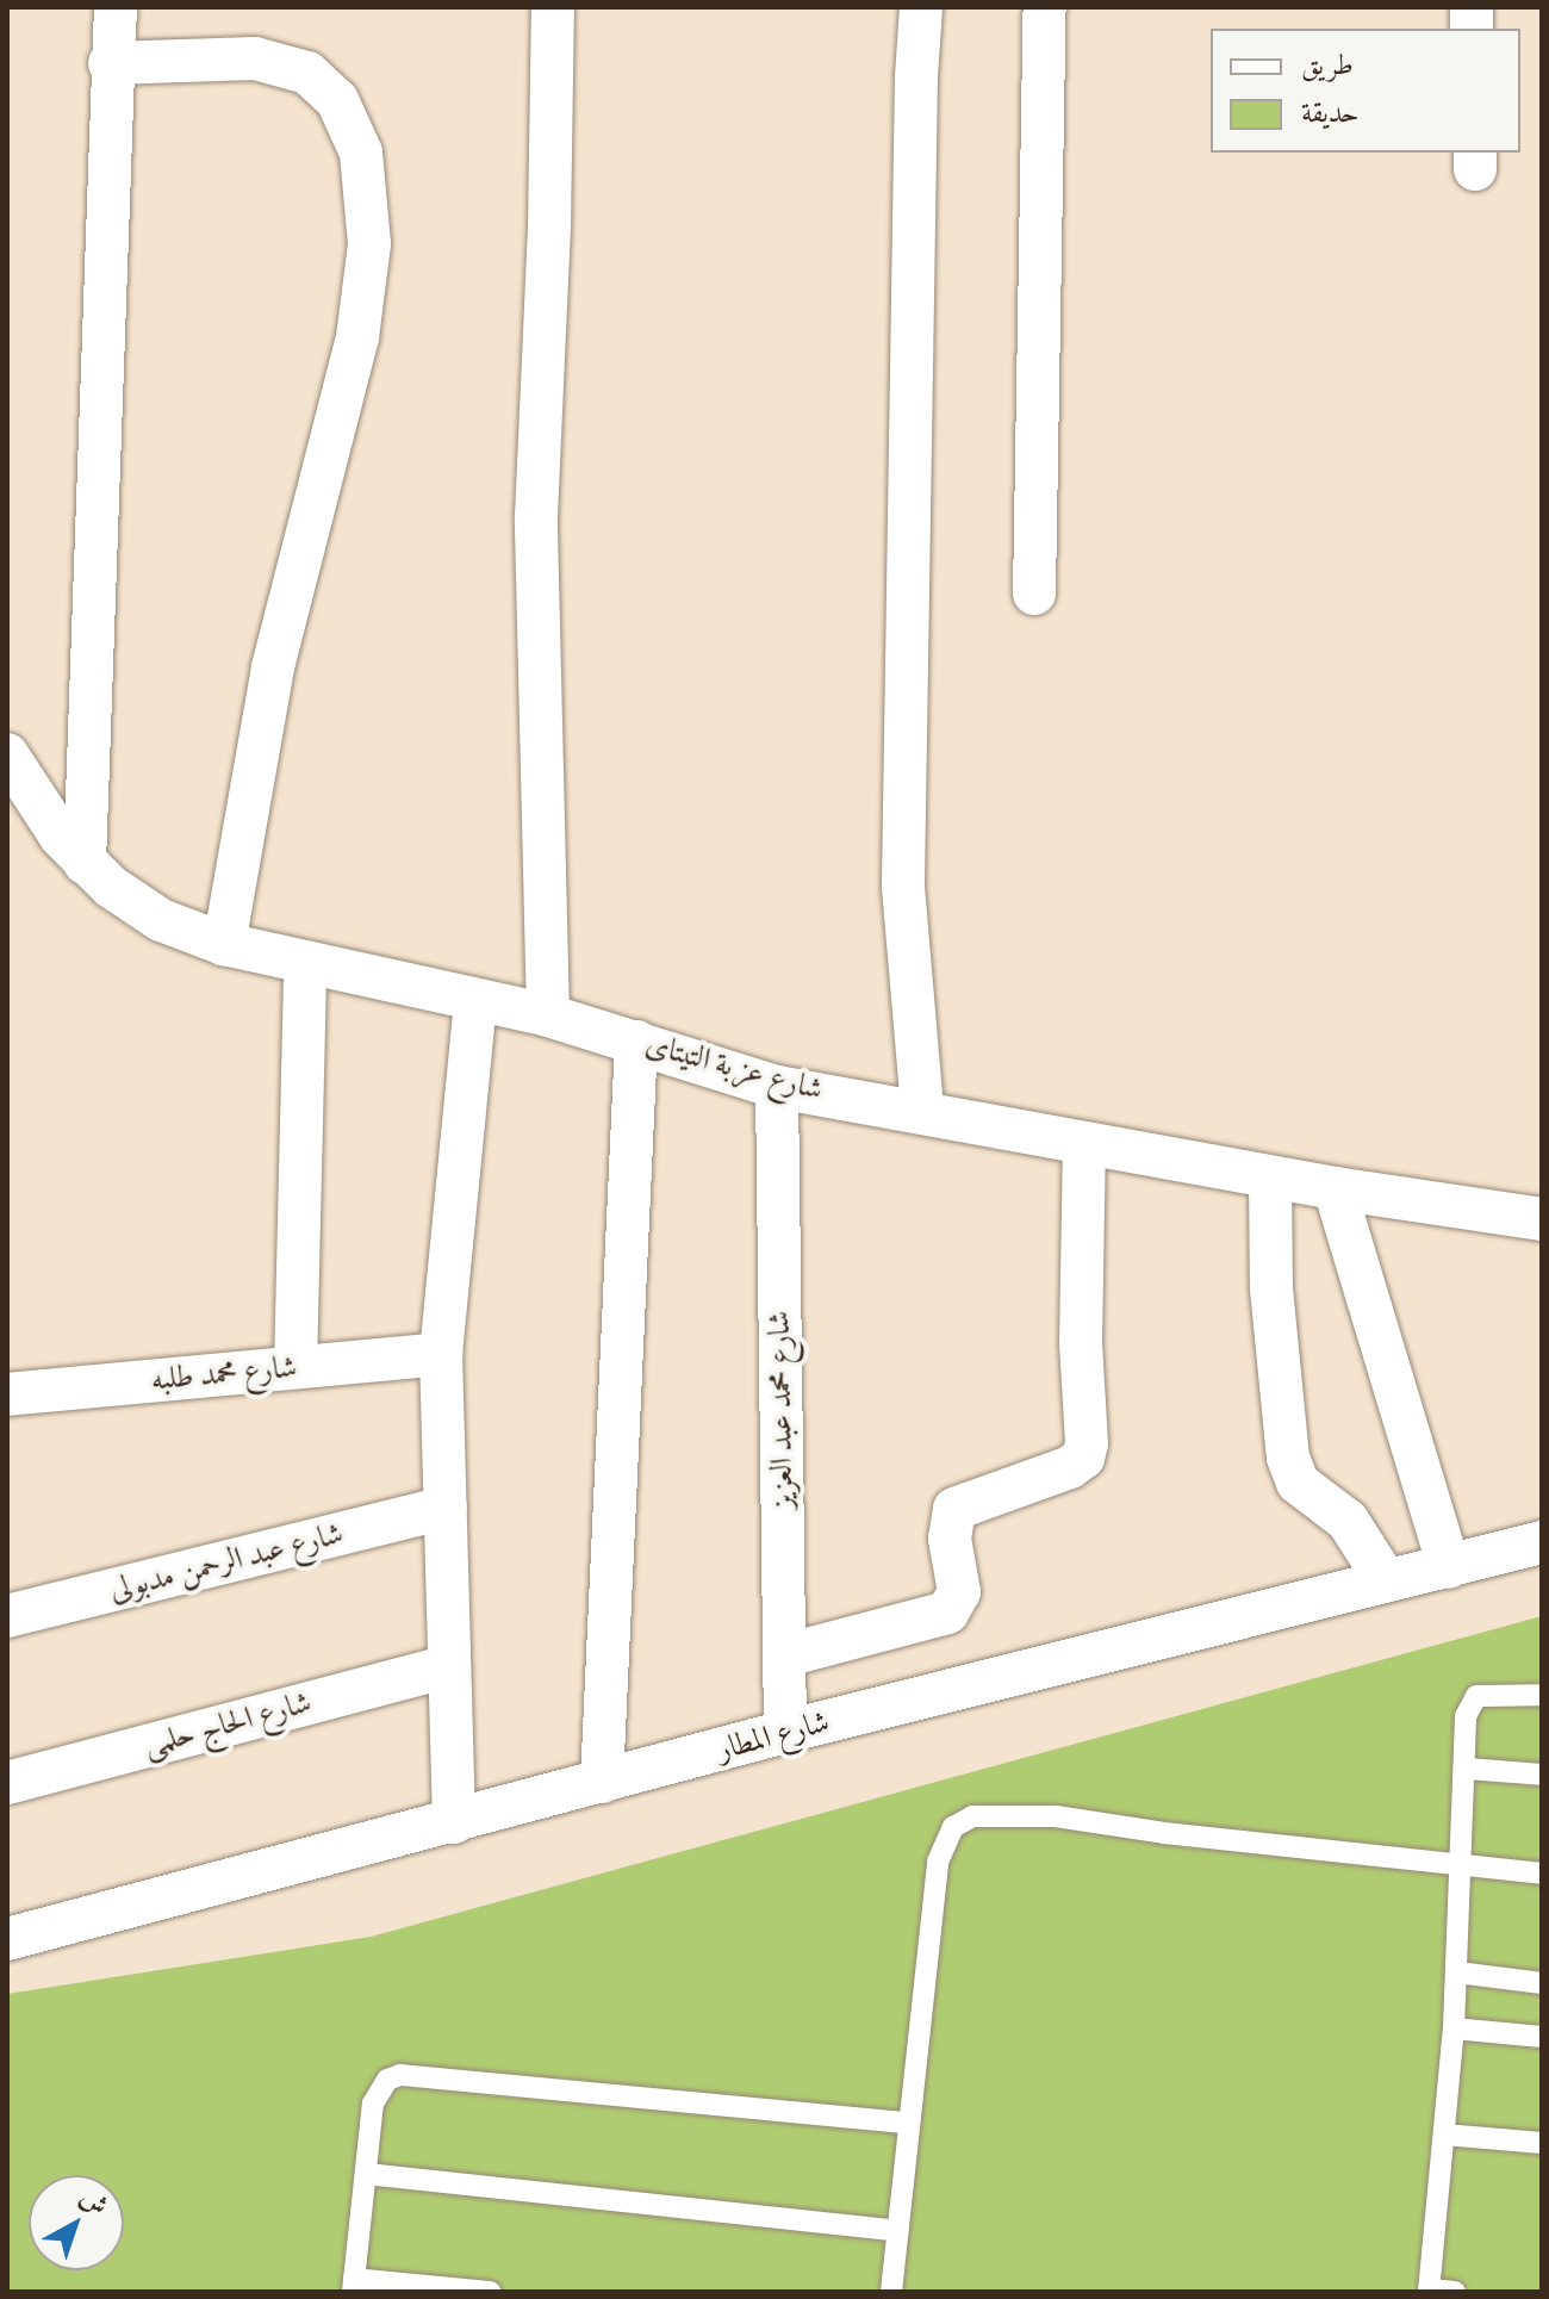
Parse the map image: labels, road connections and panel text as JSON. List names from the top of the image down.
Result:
{
  "streets": {
    "street": [
      "شارع عزبة التيتاى",
      "شارع محمد طلبه",
      "شارع محمد عبد العزيز",
      "شارع عبد الرحمن مدبولى",
      "شارع الحاج حلمى",
      "شارع المطار"
    ]
  },
  "crossings": [
    ["شارع عزبة التيتاى", "شارع محمد عبد العزيز"],
    ["شارع محمد عبد العزيز", "شارع المطار"]
  ],
  "legend": ["طريق", "حديقة"],
  "north": "top right"
}
